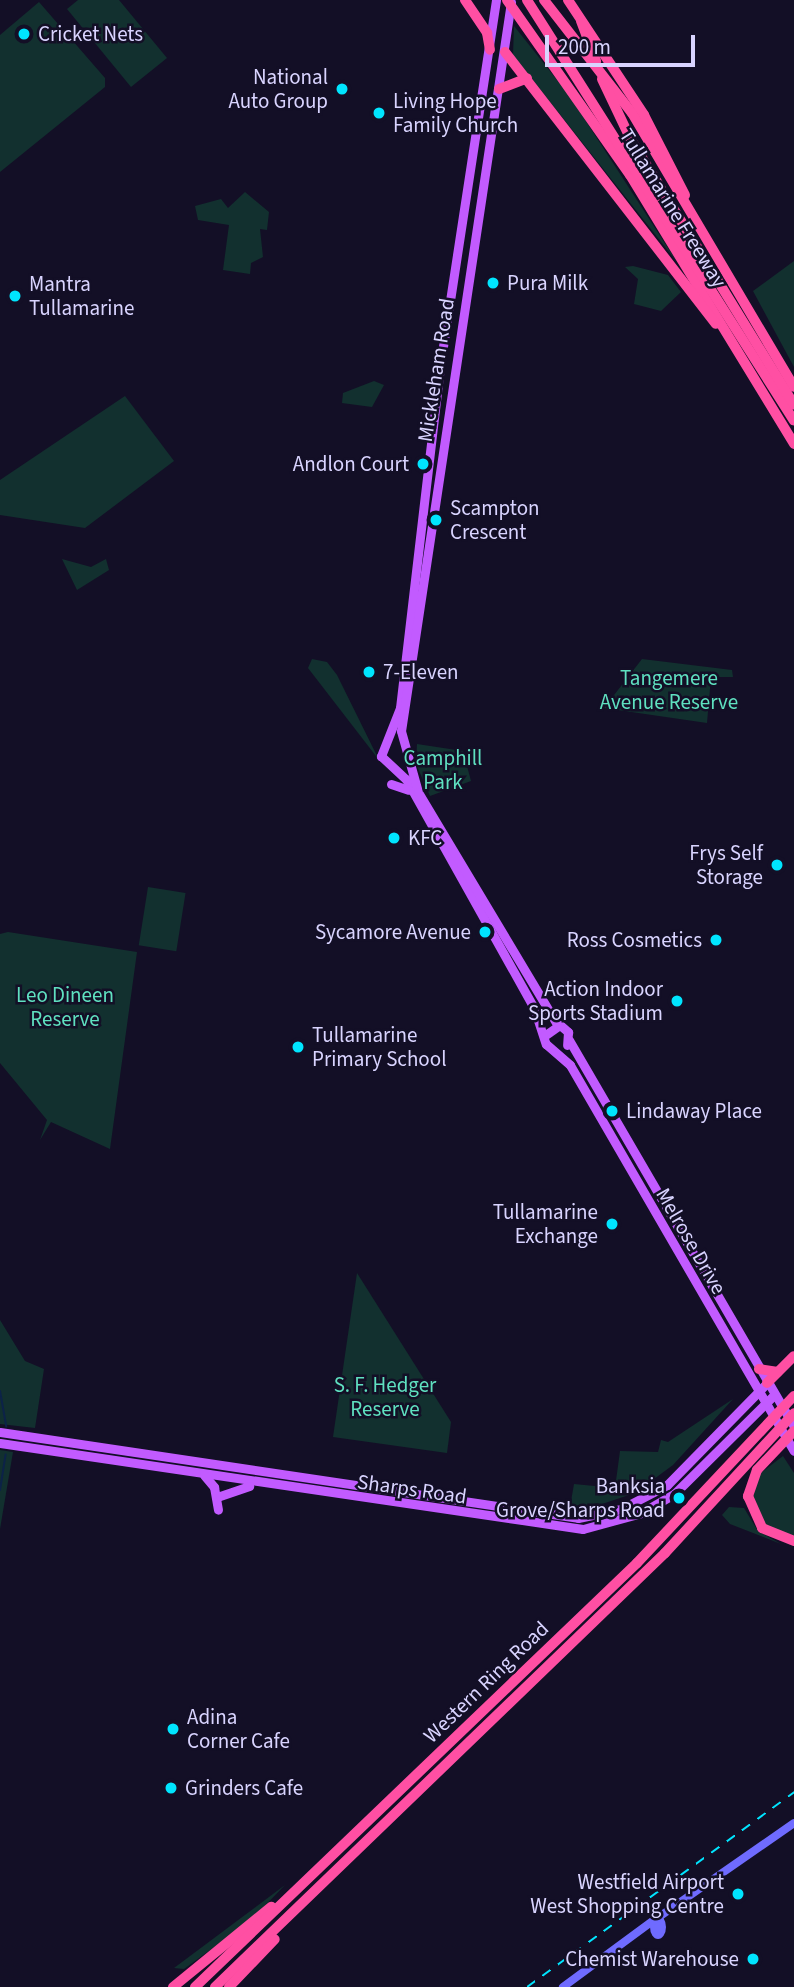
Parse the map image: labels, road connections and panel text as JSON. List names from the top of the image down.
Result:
{
  "streets": {
    "highway": ["Tullamarine Freeway", "Western Ring Road"],
    "main road": ["Mickleham Road", "Melrose Drive", "Sharps Road"]
  },
  "crossings": [
    ["Tullamarine Freeway", "Mickleham Road"],
    ["Melrose Drive", "Sharps Road"]
  ],
  "parks": [
    "Tangemere Avenue Reserve",
    "Camphill Park",
    "Leo Dineen Reserve",
    "S. F. Hedger Reserve"
  ],
  "places": [
    "Cricket Nets",
    "National Auto Group",
    "Living Hope Family Church",
    "Pura Milk",
    "Mantra Tullamarine",
    "Andlon Court",
    "Scampton Crescent",
    "7-Eleven",
    "KFC",
    "Frys Self Storage",
    "Sycamore Avenue",
    "Ross Cosmetics",
    "Action Indoor Sports Stadium",
    "Tullamarine Primary School",
    "Lindaway Place",
    "Tullamarine Exchange",
    "Banksia Grove/Sharps Road",
    "Adina Corner Cafe",
    "Grinders Cafe",
    "Westfield Airport West Shopping Centre",
    "Chemist Warehouse"
  ],
  "scale_bar": "200 m"
}
